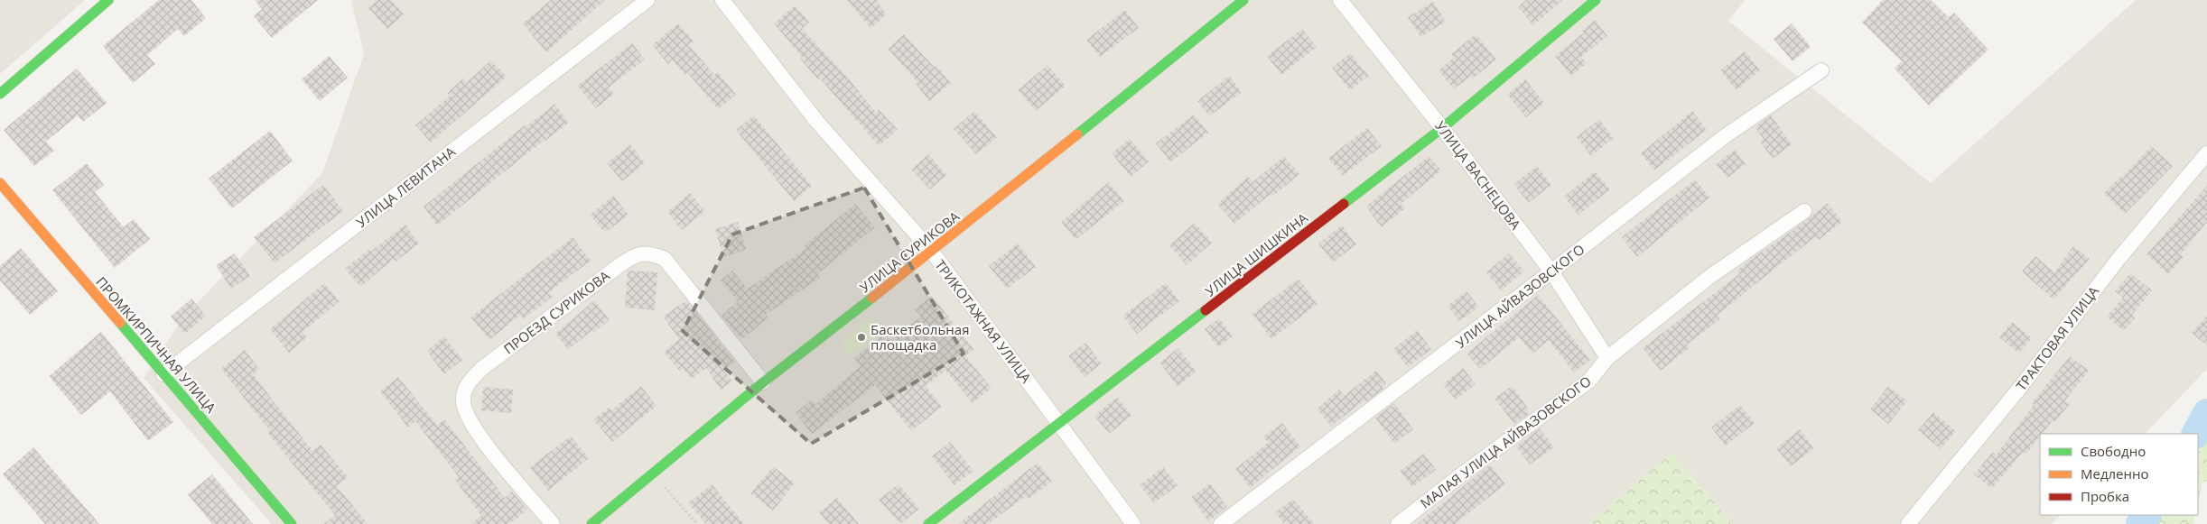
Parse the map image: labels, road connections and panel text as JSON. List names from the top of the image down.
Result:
{
  "streets": {
    "street": [
      "УЛИЦА ВАСНЕЦОВА",
      "УЛИЦА ЛЕВИТАНА",
      "УЛИЦА СУРИКОВА",
      "УЛИЦА ШИШКИНА",
      "УЛИЦА АЙВАЗОВСКОГО",
      "ПРОЕЗД СУРИКОВА",
      "ТРИКОТАЖНАЯ УЛИЦА",
      "ТРАКТОВАЯ УЛИЦА",
      "ПРОМКИРПИЧНАЯ УЛИЦА",
      "МАЛАЯ УЛИЦА АЙВАЗОВСКОГО"
    ]
  },
  "crossings": [
    ["УЛИЦА ВАСНЕЦОВА", "УЛИЦА ШИШКИНА"],
    ["УЛИЦА ВАСНЕЦОВА", "УЛИЦА АЙВАЗОВСКОГО"],
    ["УЛИЦА ВАСНЕЦОВА", "МАЛАЯ УЛИЦА АЙВАЗОВСКОГО"],
    ["УЛИЦА ЛЕВИТАНА", "ПРОМКИРПИЧНАЯ УЛИЦА"],
    ["УЛИЦА СУРИКОВА", "ПРОЕЗД СУРИКОВА"],
    ["УЛИЦА СУРИКОВА", "ТРИКОТАЖНАЯ УЛИЦА"],
    ["УЛИЦА ШИШКИНА", "ТРИКОТАЖНАЯ УЛИЦА"]
  ],
  "places": ["Баскетбольная площадка"],
  "legend": ["Свободно", "Медленно", "Пробка"]
}
